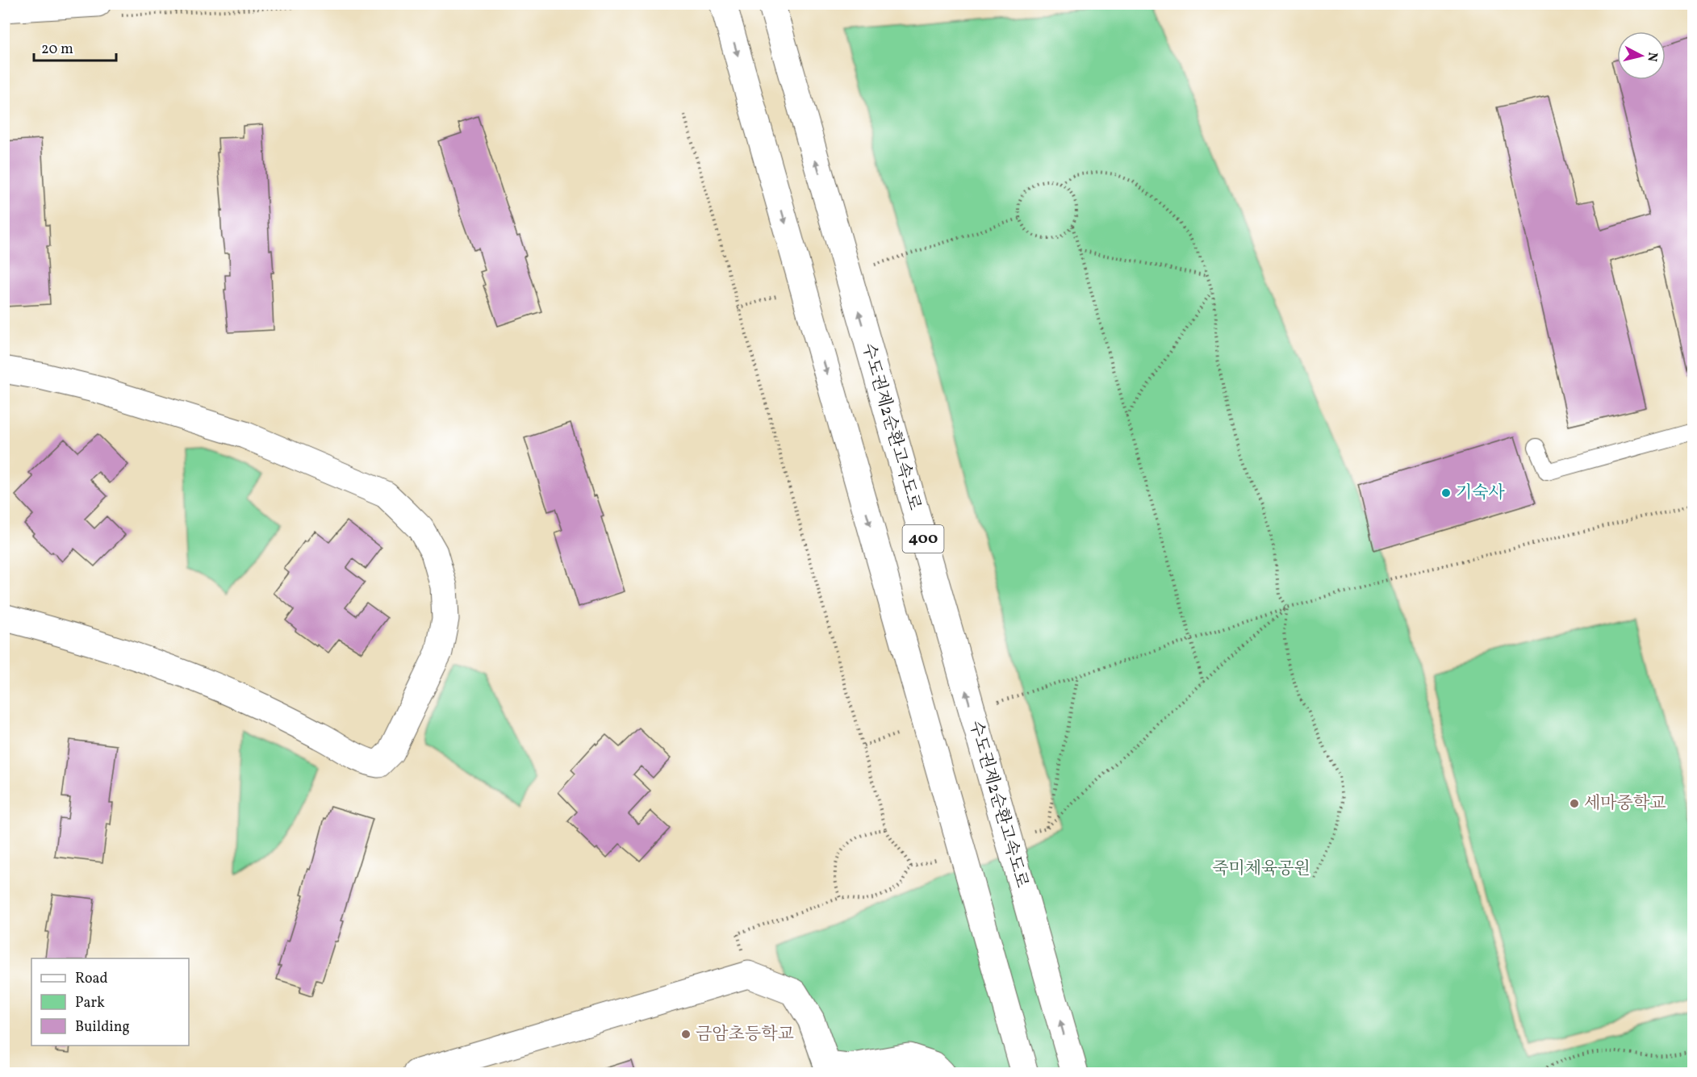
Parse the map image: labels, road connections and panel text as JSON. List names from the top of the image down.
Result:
{
  "streets": {
    "main road": ["수도권제2순환고속도로", "400"]
  },
  "parks": ["죽미체육공원"],
  "places": ["기숙사", "세마중학교", "금암초등학교"],
  "legend": ["Road", "Park", "Building"],
  "scale_bar": "20 m",
  "north": "right"
}
